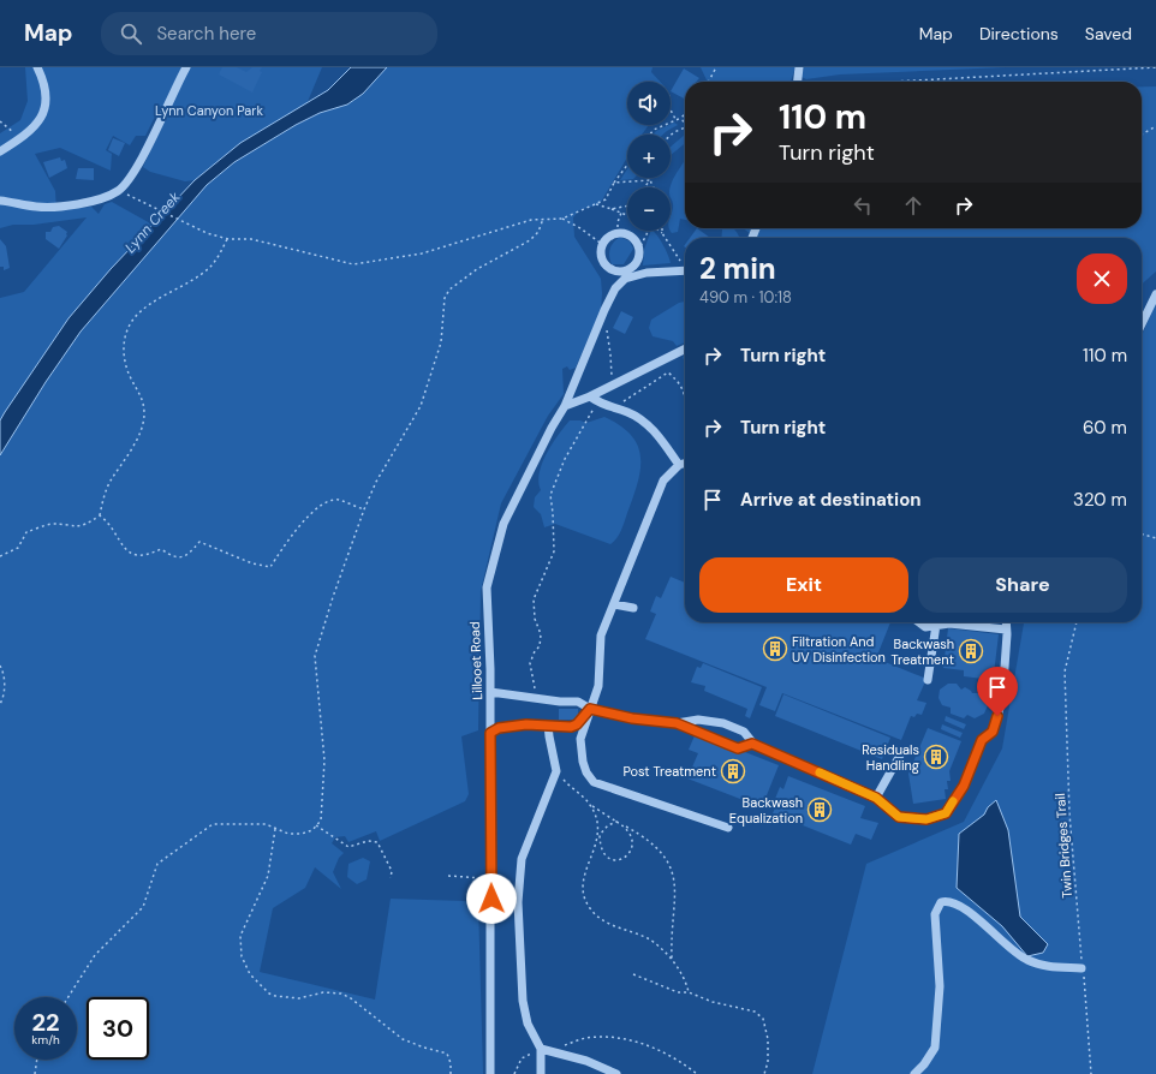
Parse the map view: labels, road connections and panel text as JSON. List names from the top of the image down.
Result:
{
  "streets": {
    "street": ["Lillooet Road"],
    "path": ["Twin Bridges Trail"]
  },
  "water": ["Lynn Creek"],
  "parks": ["Lynn Canyon Park"],
  "places": {
    "building": [
      "Filtration And UV Disinfection",
      "Backwash Treatment",
      "Residuals Handling",
      "Post Treatment",
      "Backwash Equalization"
    ]
  },
  "page": {
    "header": "Map",
    "search": "Search here",
    "nav": ["Map", "Directions", "Saved"],
    "map_buttons": ["+", "−"],
    "turn": ["110 m", "Turn right"],
    "heading": ["2 min", "490 m · 10:18"],
    "list": [
      {
        "name": "Turn right",
        "value": "110 m"
      },
      {
        "name": "Turn right",
        "value": "60 m"
      },
      {
        "name": "Arrive at destination",
        "value": "320 m"
      }
    ],
    "buttons": ["Exit", "Share"],
    "speed": "22 km/h",
    "limit": "30"
  }
}
